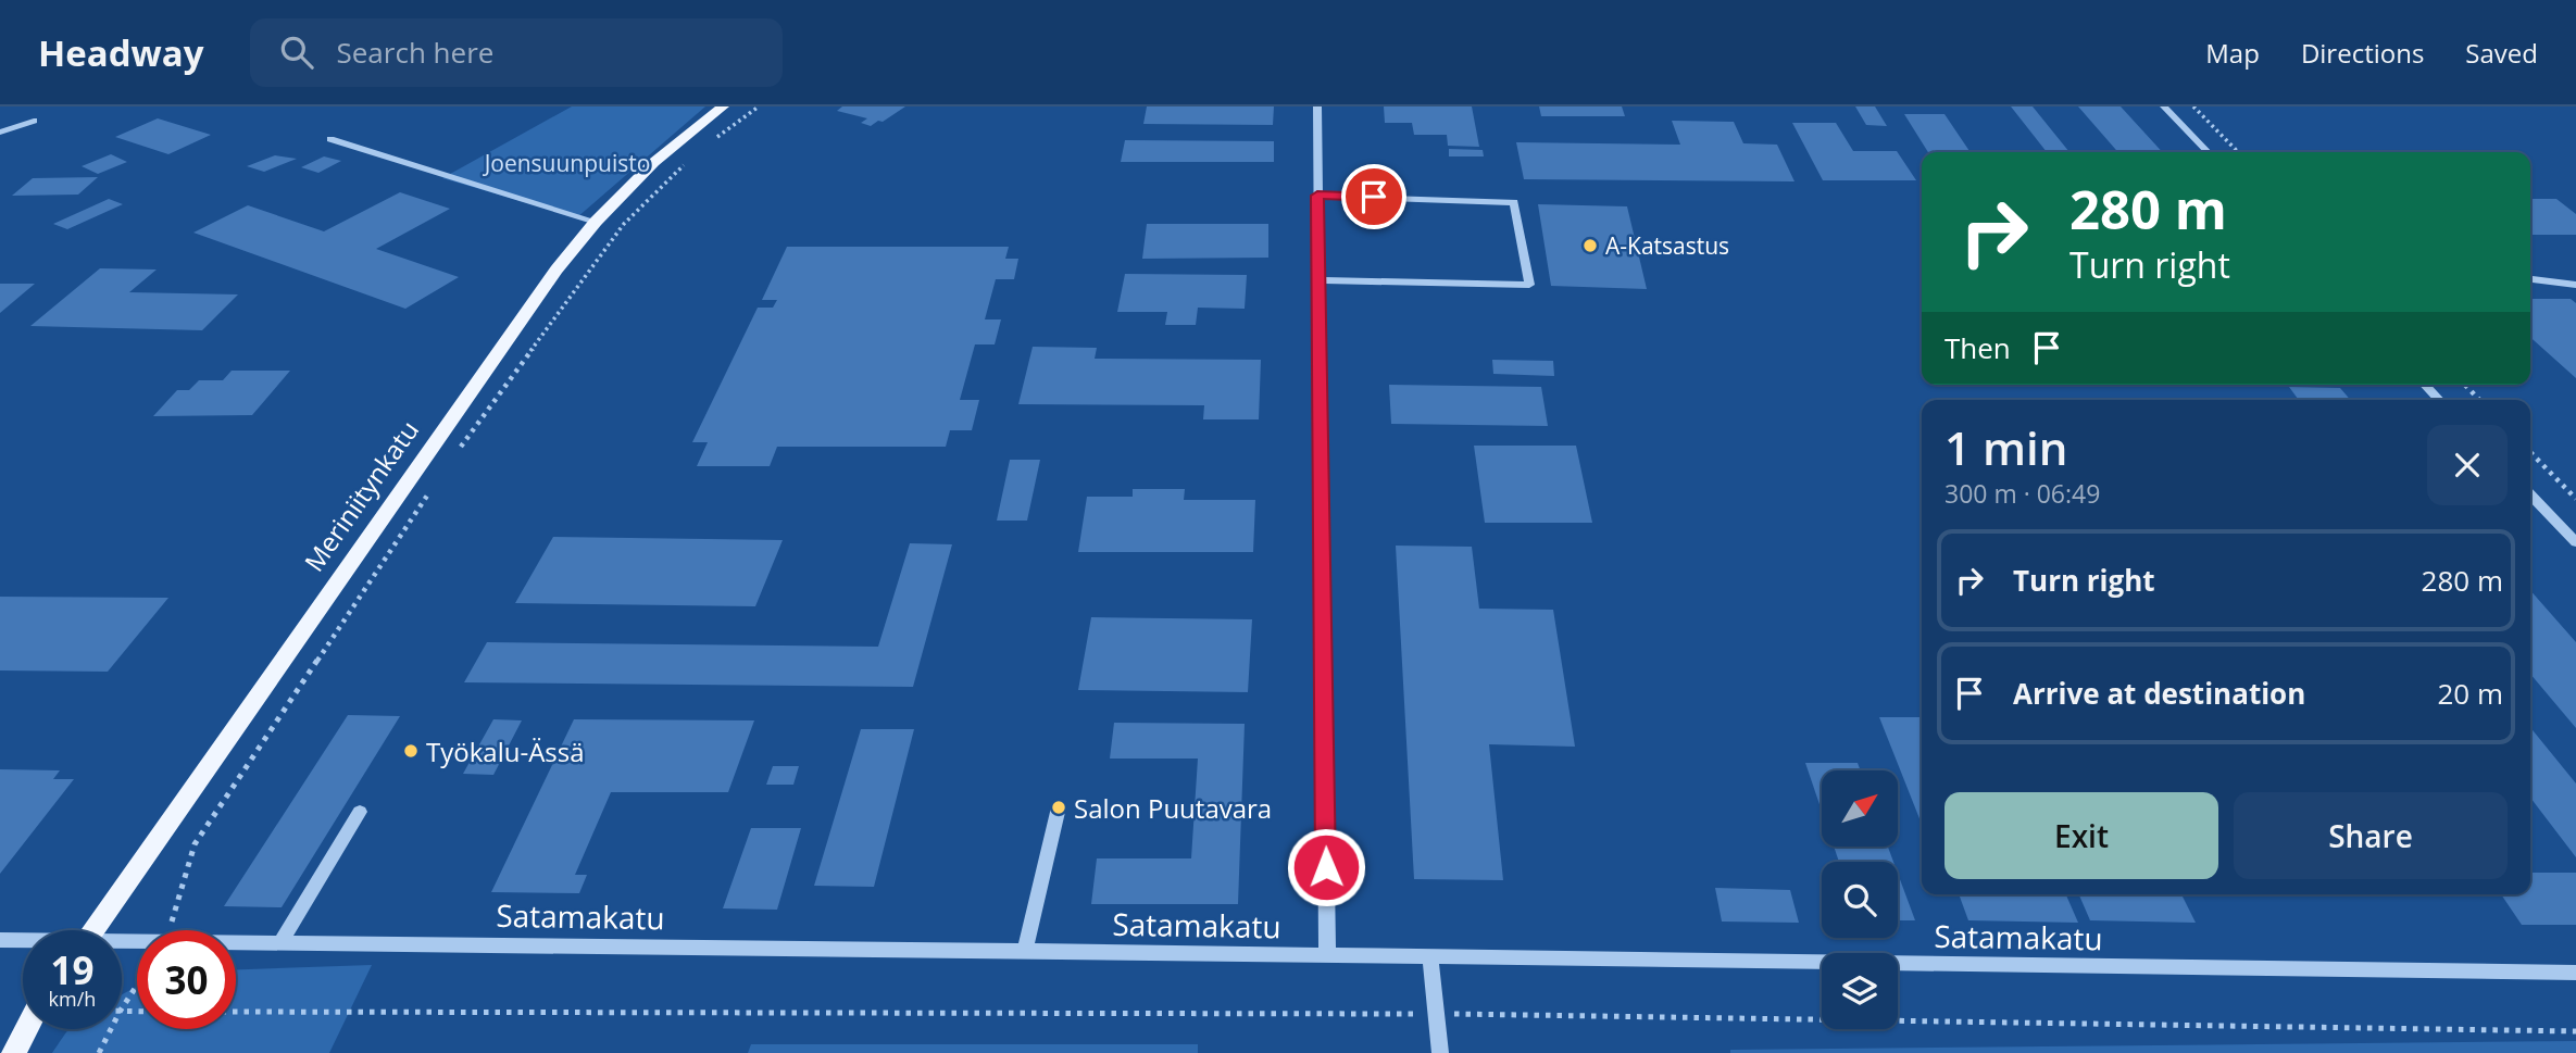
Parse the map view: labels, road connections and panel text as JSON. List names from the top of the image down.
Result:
{
  "streets": {
    "main road": ["Meriniitynkatu"],
    "street": ["Satamakatu"]
  },
  "parks": ["Joensuunpuisto"],
  "places": ["A-Katsastus", "Työkalu-Ässä", "Salon Puutavara"],
  "north": "top right",
  "page": {
    "header": "Headway",
    "search": "Search here",
    "nav": ["Map", "Directions", "Saved"],
    "turn": ["280 m", "Turn right"],
    "then": "Then",
    "heading": ["1 min", "300 m · 06:49"],
    "list": [
      {
        "name": "Turn right",
        "value": "280 m"
      },
      {
        "name": "Arrive at destination",
        "value": "20 m"
      }
    ],
    "buttons": ["Exit", "Share"],
    "speed": "19 km/h",
    "limit": "30"
  }
}
